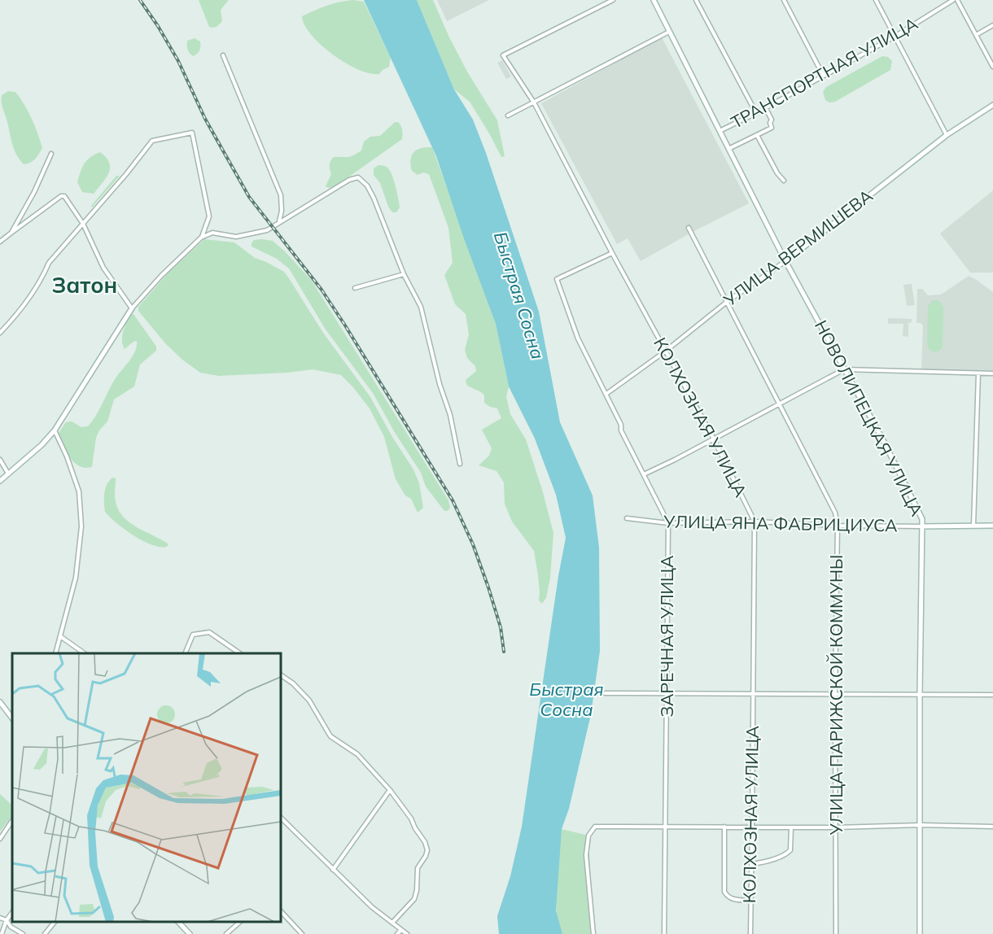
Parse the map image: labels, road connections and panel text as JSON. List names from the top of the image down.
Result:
{
  "streets": {
    "street": [
      "ТРАНСПОРТНАЯ УЛИЦА",
      "УЛИЦА ВЕРМИШЕВА",
      "КОЛХОЗНАЯ УЛИЦА",
      "НОВОЛИПЕЦКАЯ УЛИЦА",
      "УЛИЦА ЯНА ФАБРИЦИУСА",
      "ЗАРЕЧНАЯ УЛИЦА",
      "УЛИЦА ПАРИЖСКОЙ КОММУНЫ"
    ]
  },
  "crossings": [
    ["ТРАНСПОРТНАЯ УЛИЦА", "НОВОЛИПЕЦКАЯ УЛИЦА"],
    ["УЛИЦА ВЕРМИШЕВА", "КОЛХОЗНАЯ УЛИЦА"],
    ["УЛИЦА ВЕРМИШЕВА", "НОВОЛИПЕЦКАЯ УЛИЦА"],
    ["УЛИЦА ВЕРМИШЕВА", "ЗАРЕЧНАЯ УЛИЦА"],
    ["УЛИЦА ВЕРМИШЕВА", "УЛИЦА ПАРИЖСКОЙ КОММУНЫ"],
    ["КОЛХОЗНАЯ УЛИЦА", "УЛИЦА ЯНА ФАБРИЦИУСА"],
    ["КОЛХОЗНАЯ УЛИЦА", "ЗАРЕЧНАЯ УЛИЦА"],
    ["НОВОЛИПЕЦКАЯ УЛИЦА", "УЛИЦА ЯНА ФАБРИЦИУСА"],
    ["УЛИЦА ЯНА ФАБРИЦИУСА", "ЗАРЕЧНАЯ УЛИЦА"],
    ["УЛИЦА ЯНА ФАБРИЦИУСА", "УЛИЦА ПАРИЖСКОЙ КОММУНЫ"]
  ],
  "districts": ["Затон"],
  "water": ["Быстрая Сосна"]
}
